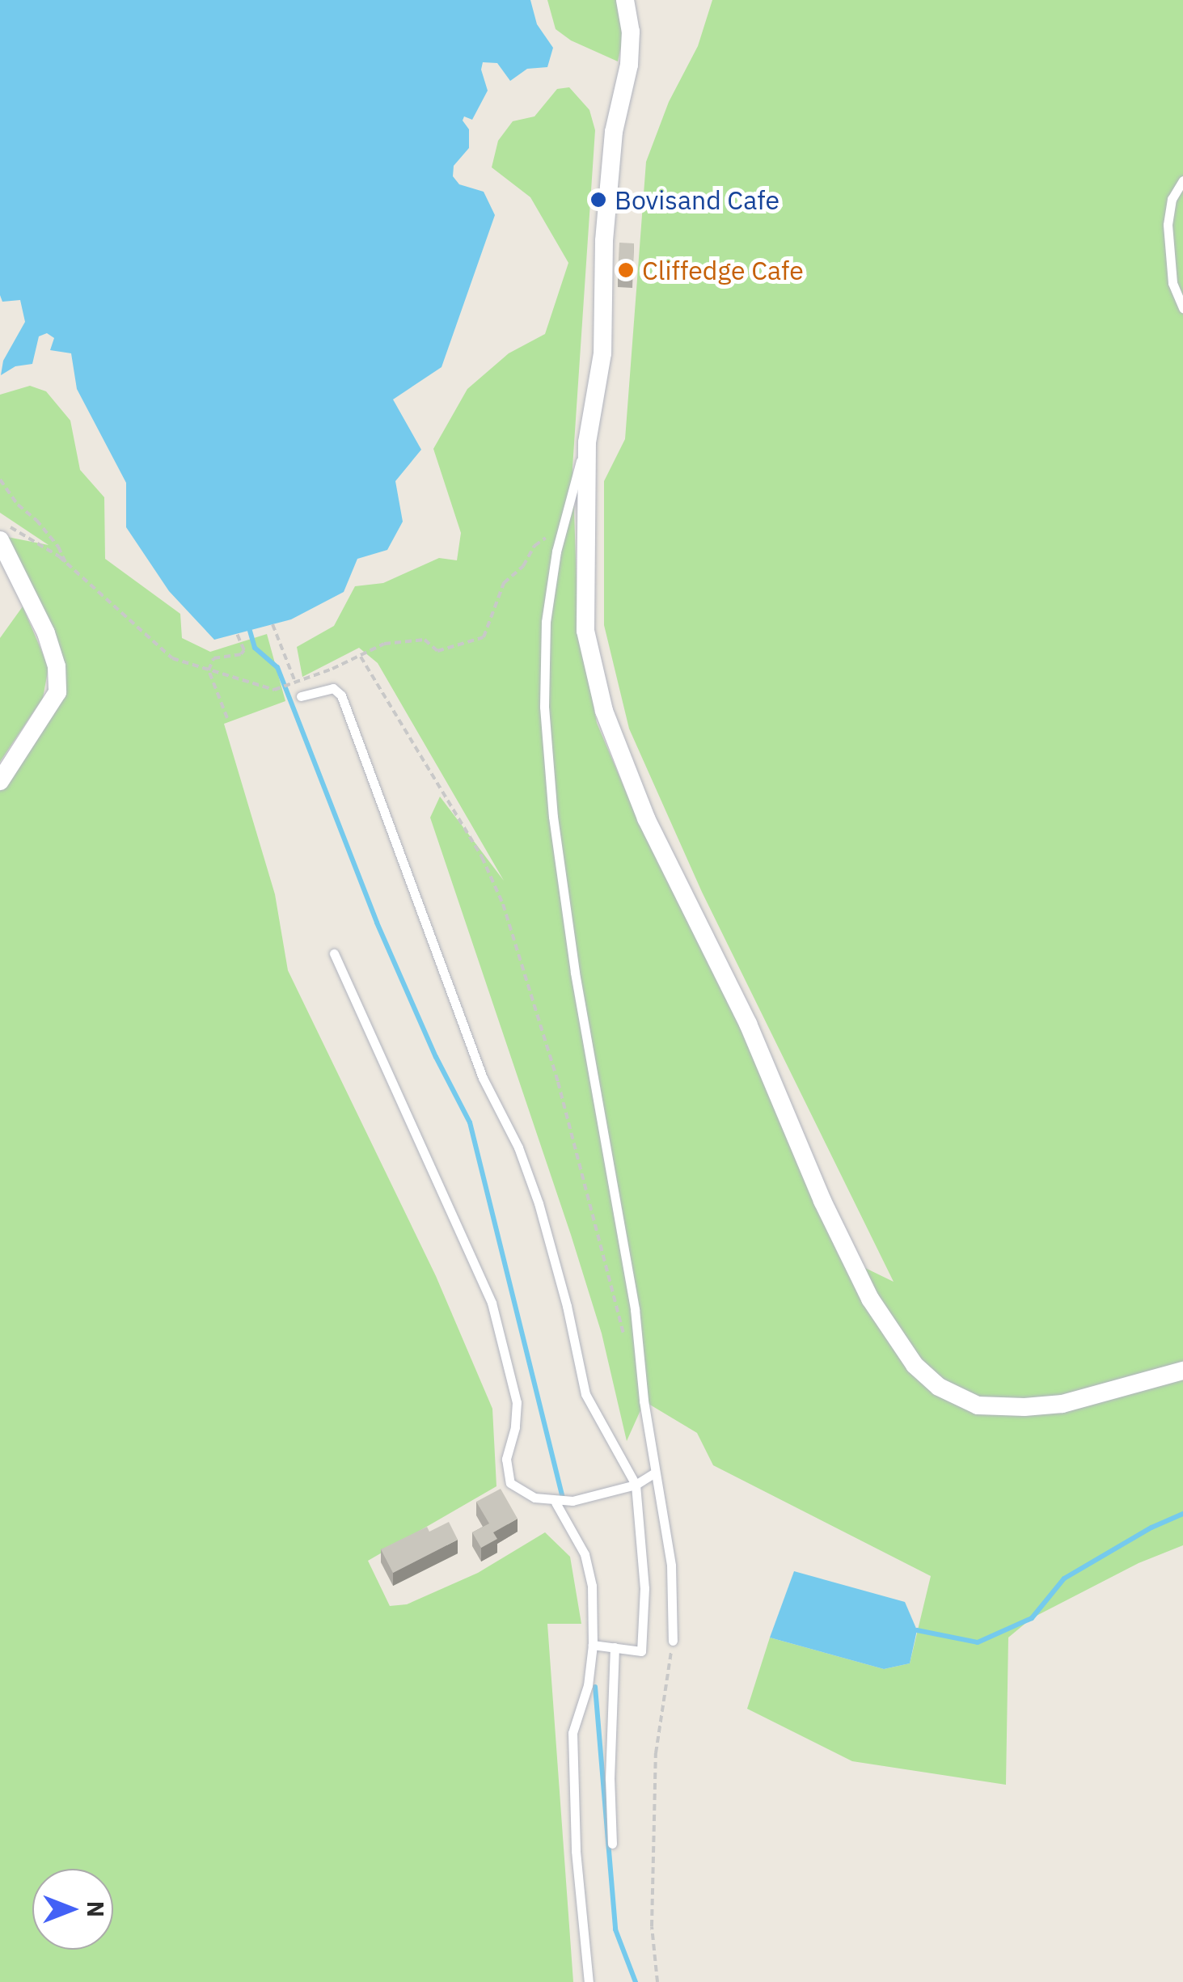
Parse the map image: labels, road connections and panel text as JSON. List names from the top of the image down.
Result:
{
  "places": ["Bovisand Cafe", "Cliffedge Cafe"],
  "north": "right"
}
